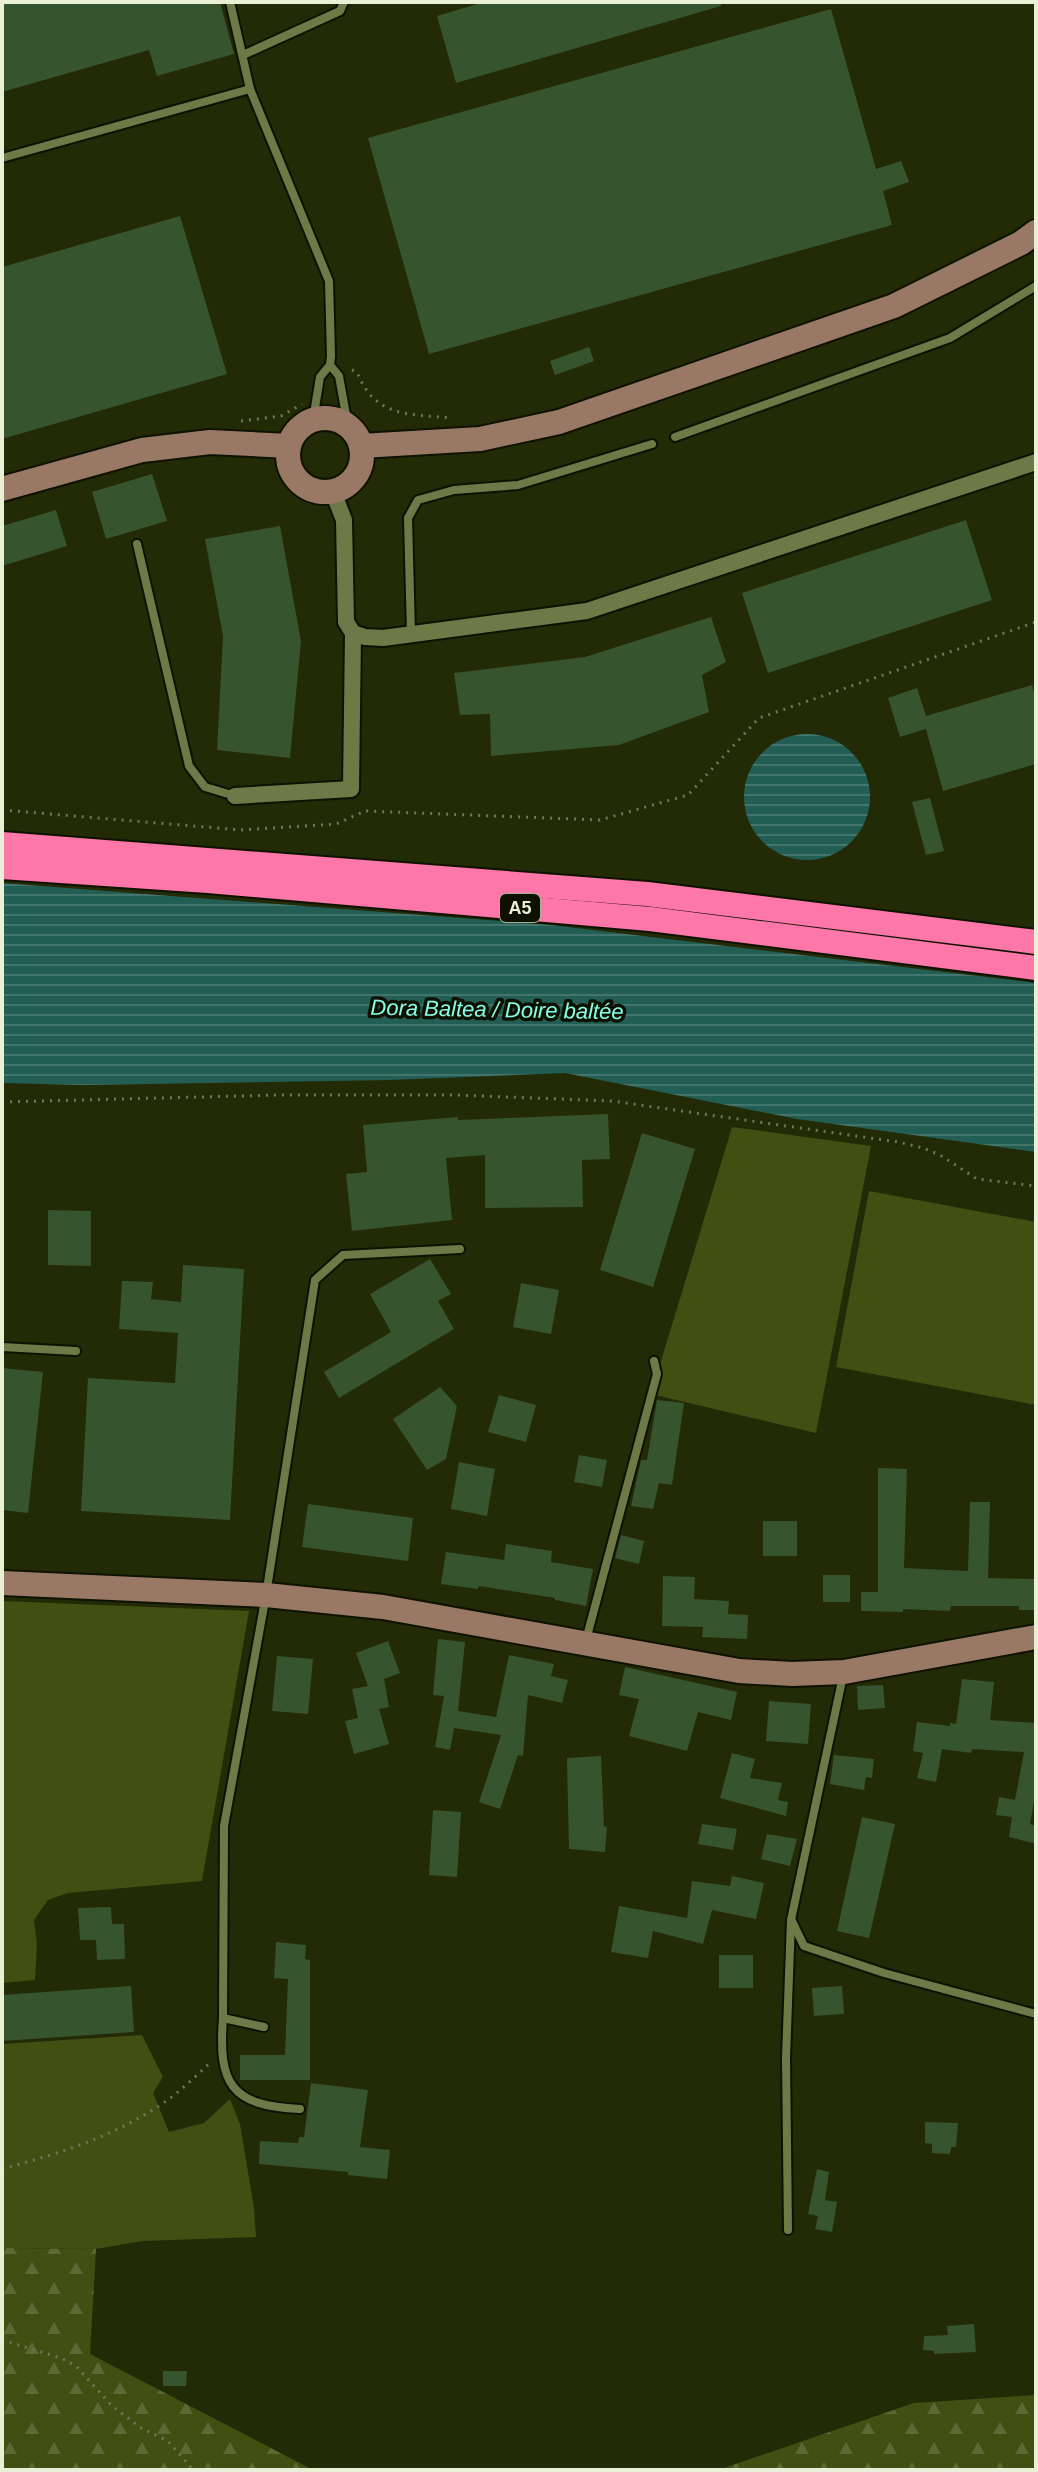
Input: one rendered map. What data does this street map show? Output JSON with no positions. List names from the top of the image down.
{
  "streets": {
    "highway": ["A5"]
  },
  "water": ["Dora Baltea / Doire baltée"]
}
